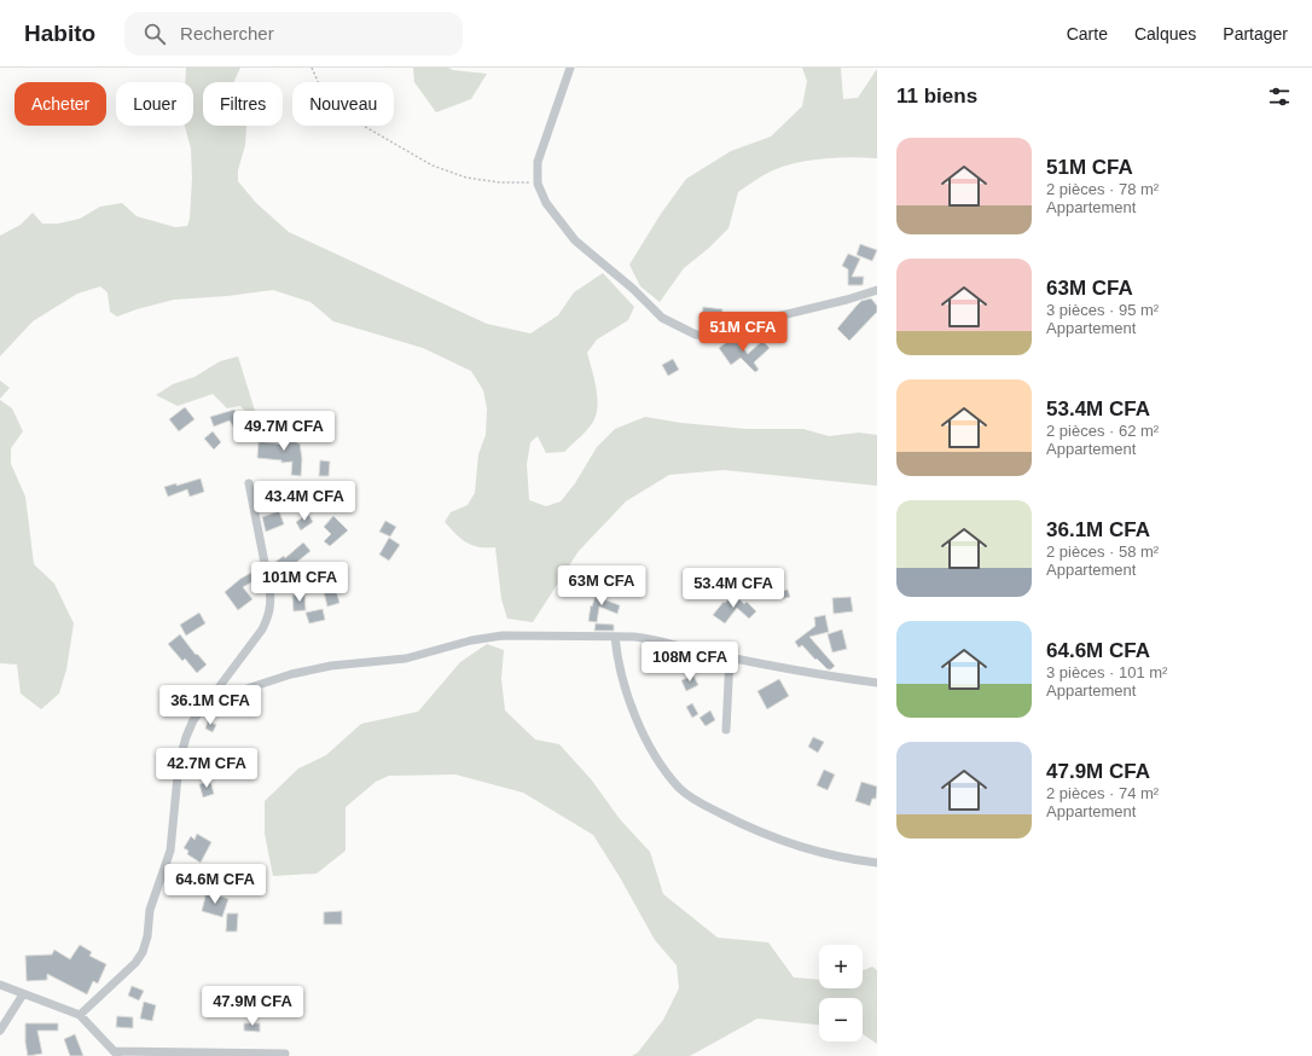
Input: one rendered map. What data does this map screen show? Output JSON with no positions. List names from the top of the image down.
{
  "page": {
    "header": "Habito",
    "search": "Rechercher",
    "nav": ["Carte", "Calques", "Partager"],
    "heading": "11 biens",
    "chip": [
      "Acheter",
      "Louer",
      "Filtres",
      "Nouveau"
    ],
    "list": [
      {
        "name": "51M CFA",
        "note": "2 pièces · 78 m² · Appartement"
      },
      {
        "name": "63M CFA",
        "note": "3 pièces · 95 m² · Appartement"
      },
      {
        "name": "53.4M CFA",
        "note": "2 pièces · 62 m² · Appartement"
      },
      {
        "name": "36.1M CFA",
        "note": "2 pièces · 58 m² · Appartement"
      },
      {
        "name": "64.6M CFA",
        "note": "3 pièces · 101 m² · Appartement"
      },
      {
        "name": "47.9M CFA",
        "note": "2 pièces · 74 m² · Appartement"
      }
    ],
    "price": [
      "51M CFA",
      "49.7M CFA",
      "43.4M CFA",
      "101M CFA",
      "63M CFA",
      "53.4M CFA",
      "108M CFA",
      "36.1M CFA",
      "42.7M CFA",
      "64.6M CFA",
      "47.9M CFA"
    ],
    "map_buttons": ["+", "−"]
  }
}
